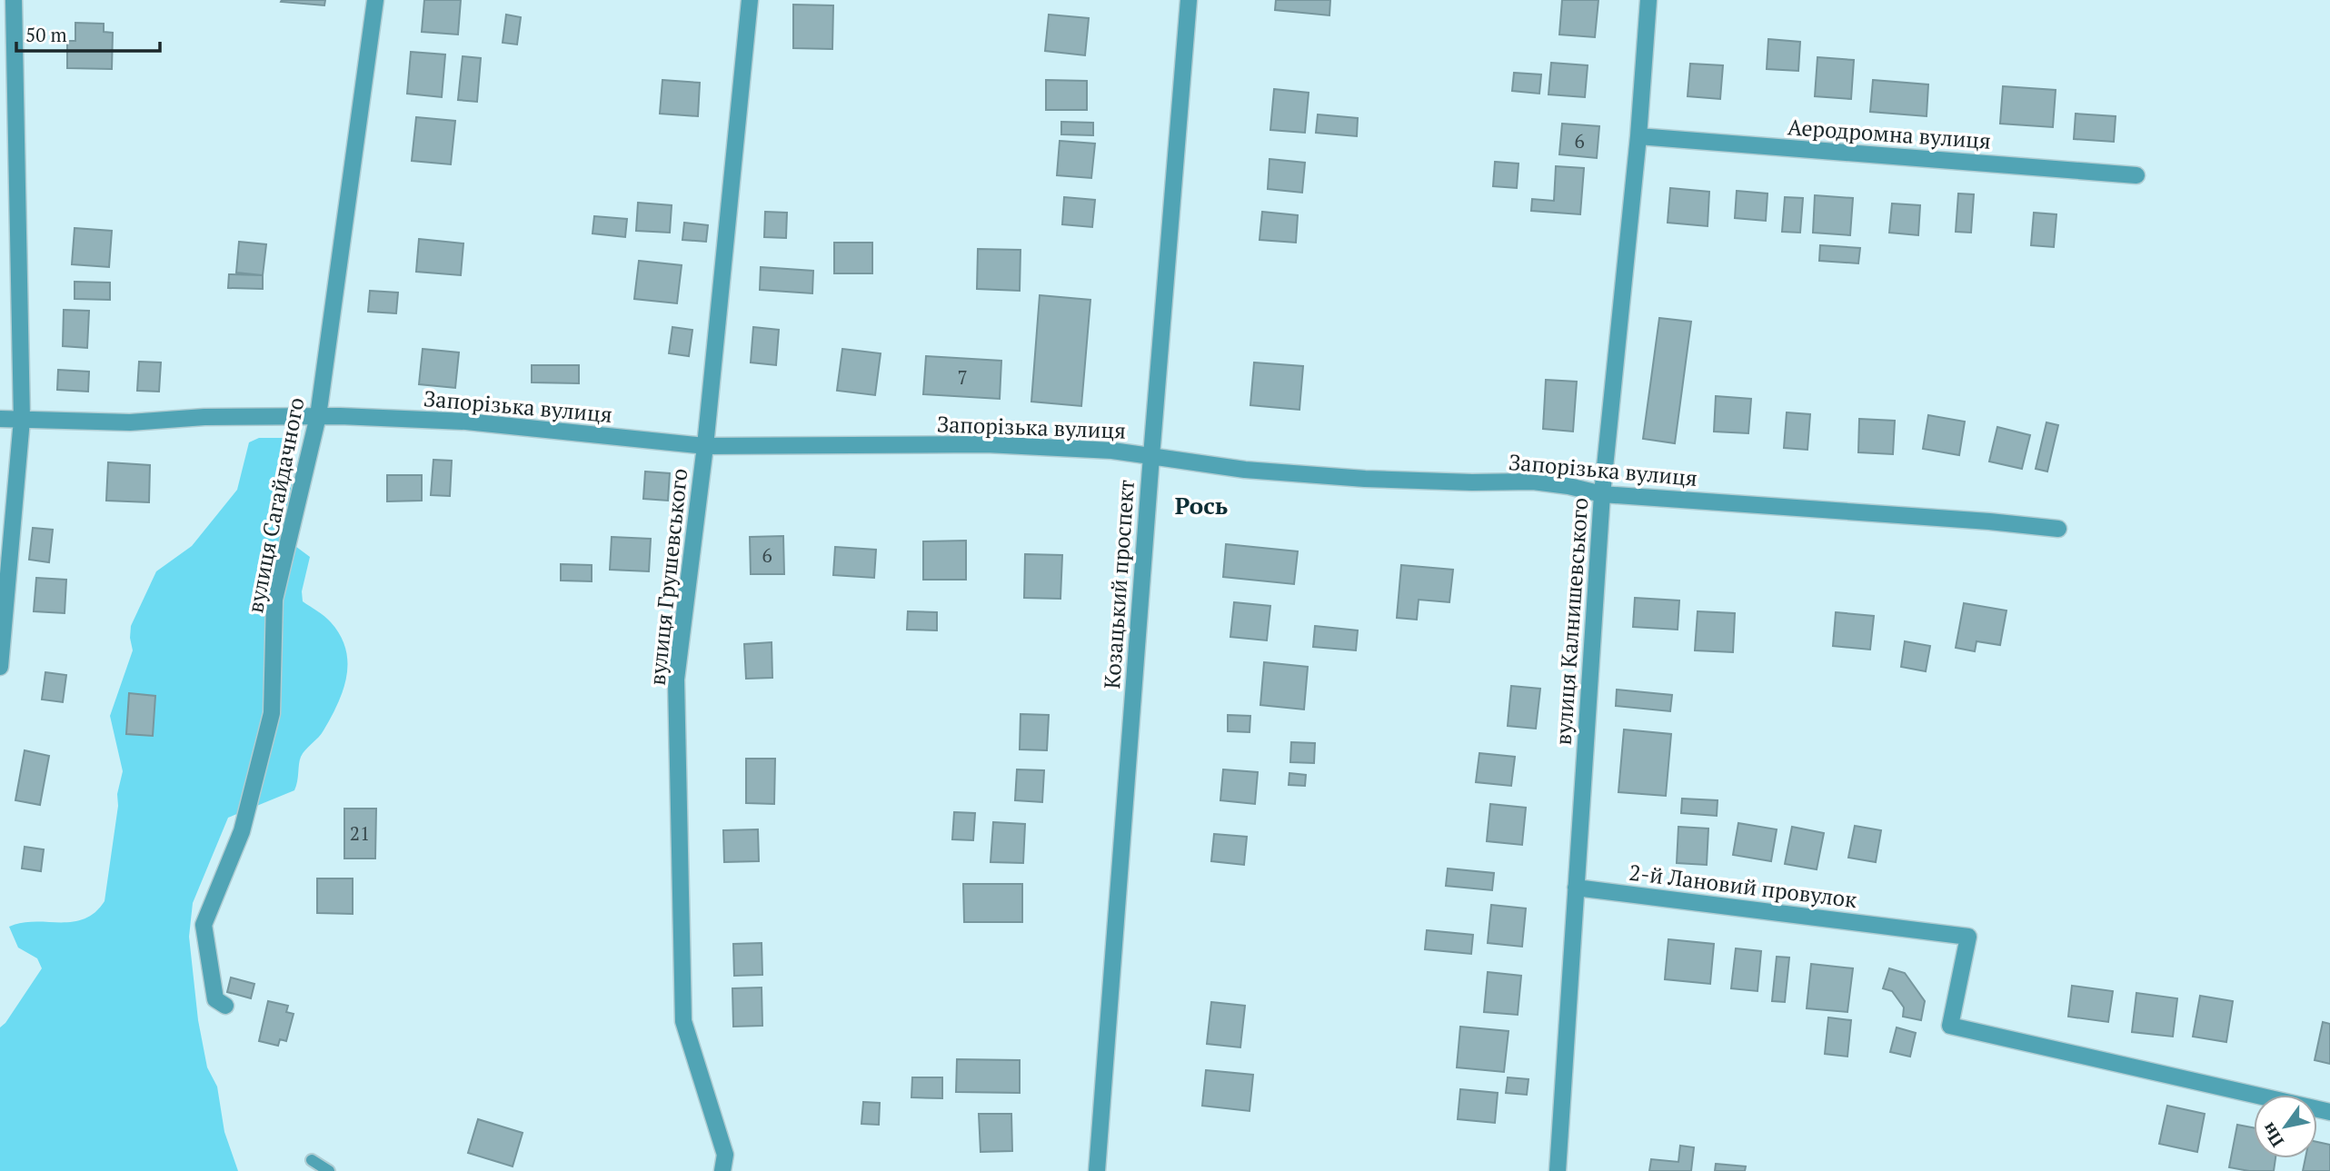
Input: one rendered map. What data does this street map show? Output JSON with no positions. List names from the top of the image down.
{
  "streets": {
    "street": [
      "Аеродромна вулиця",
      "Запорізька вулиця",
      "вулиця Сагайдачного",
      "вулиця Грушевського",
      "Козацький проспект",
      "вулиця Калнишевського",
      "2-й Лановий провулок"
    ]
  },
  "crossings": [
    ["Аеродромна вулиця", "вулиця Калнишевського"],
    ["Запорізька вулиця", "вулиця Сагайдачного"],
    ["Запорізька вулиця", "вулиця Грушевського"],
    ["Запорізька вулиця", "Козацький проспект"],
    ["Запорізька вулиця", "вулиця Калнишевського"],
    ["вулиця Калнишевського", "2-й Лановий провулок"]
  ],
  "districts": ["Рось"],
  "house_numbers": [
    "6",
    "7",
    "6",
    "21"
  ],
  "scale_bar": "50 m",
  "north": "bottom left"
}
